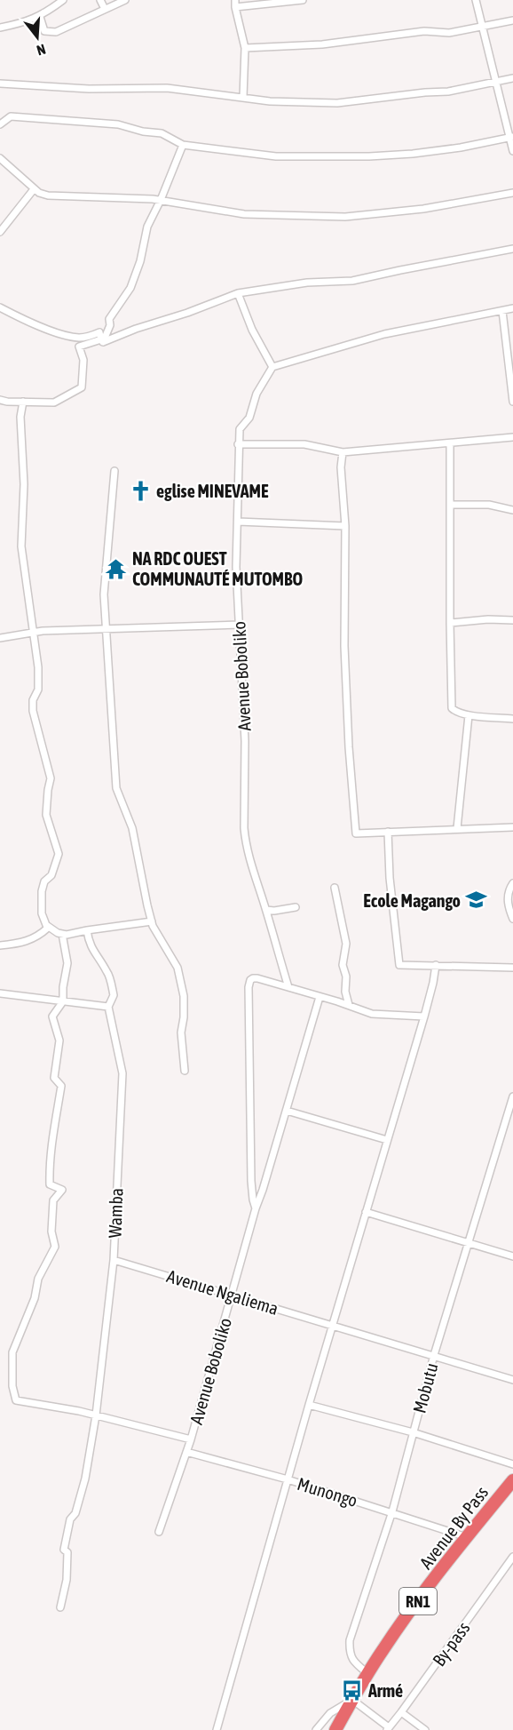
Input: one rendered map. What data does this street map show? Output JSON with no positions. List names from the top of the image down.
{
  "streets": {
    "highway": ["Avenue By Pass", "RN1"],
    "street": [
      "Avenue Boboliko",
      "Wamba",
      "Avenue Ngaliema",
      "Mobutu",
      "Munongo",
      "By-pass"
    ]
  },
  "crossings": [
    ["Avenue Boboliko", "Avenue Ngaliema"],
    ["Avenue Boboliko", "Munongo"],
    ["Wamba", "Avenue Ngaliema"],
    ["Avenue Ngaliema", "Mobutu"],
    ["Mobutu", "Munongo"],
    ["Mobutu", "Avenue By Pass"],
    ["Munongo", "Avenue By Pass"]
  ],
  "places": {
    "church": ["eglise MINEVAME"],
    "temple": ["NA RDC OUEST COMMUNAUTÉ MUTOMBO"],
    "school or university": ["Ecole Magango"],
    "bus stop": ["Armé"]
  },
  "north": "bottom"
}
